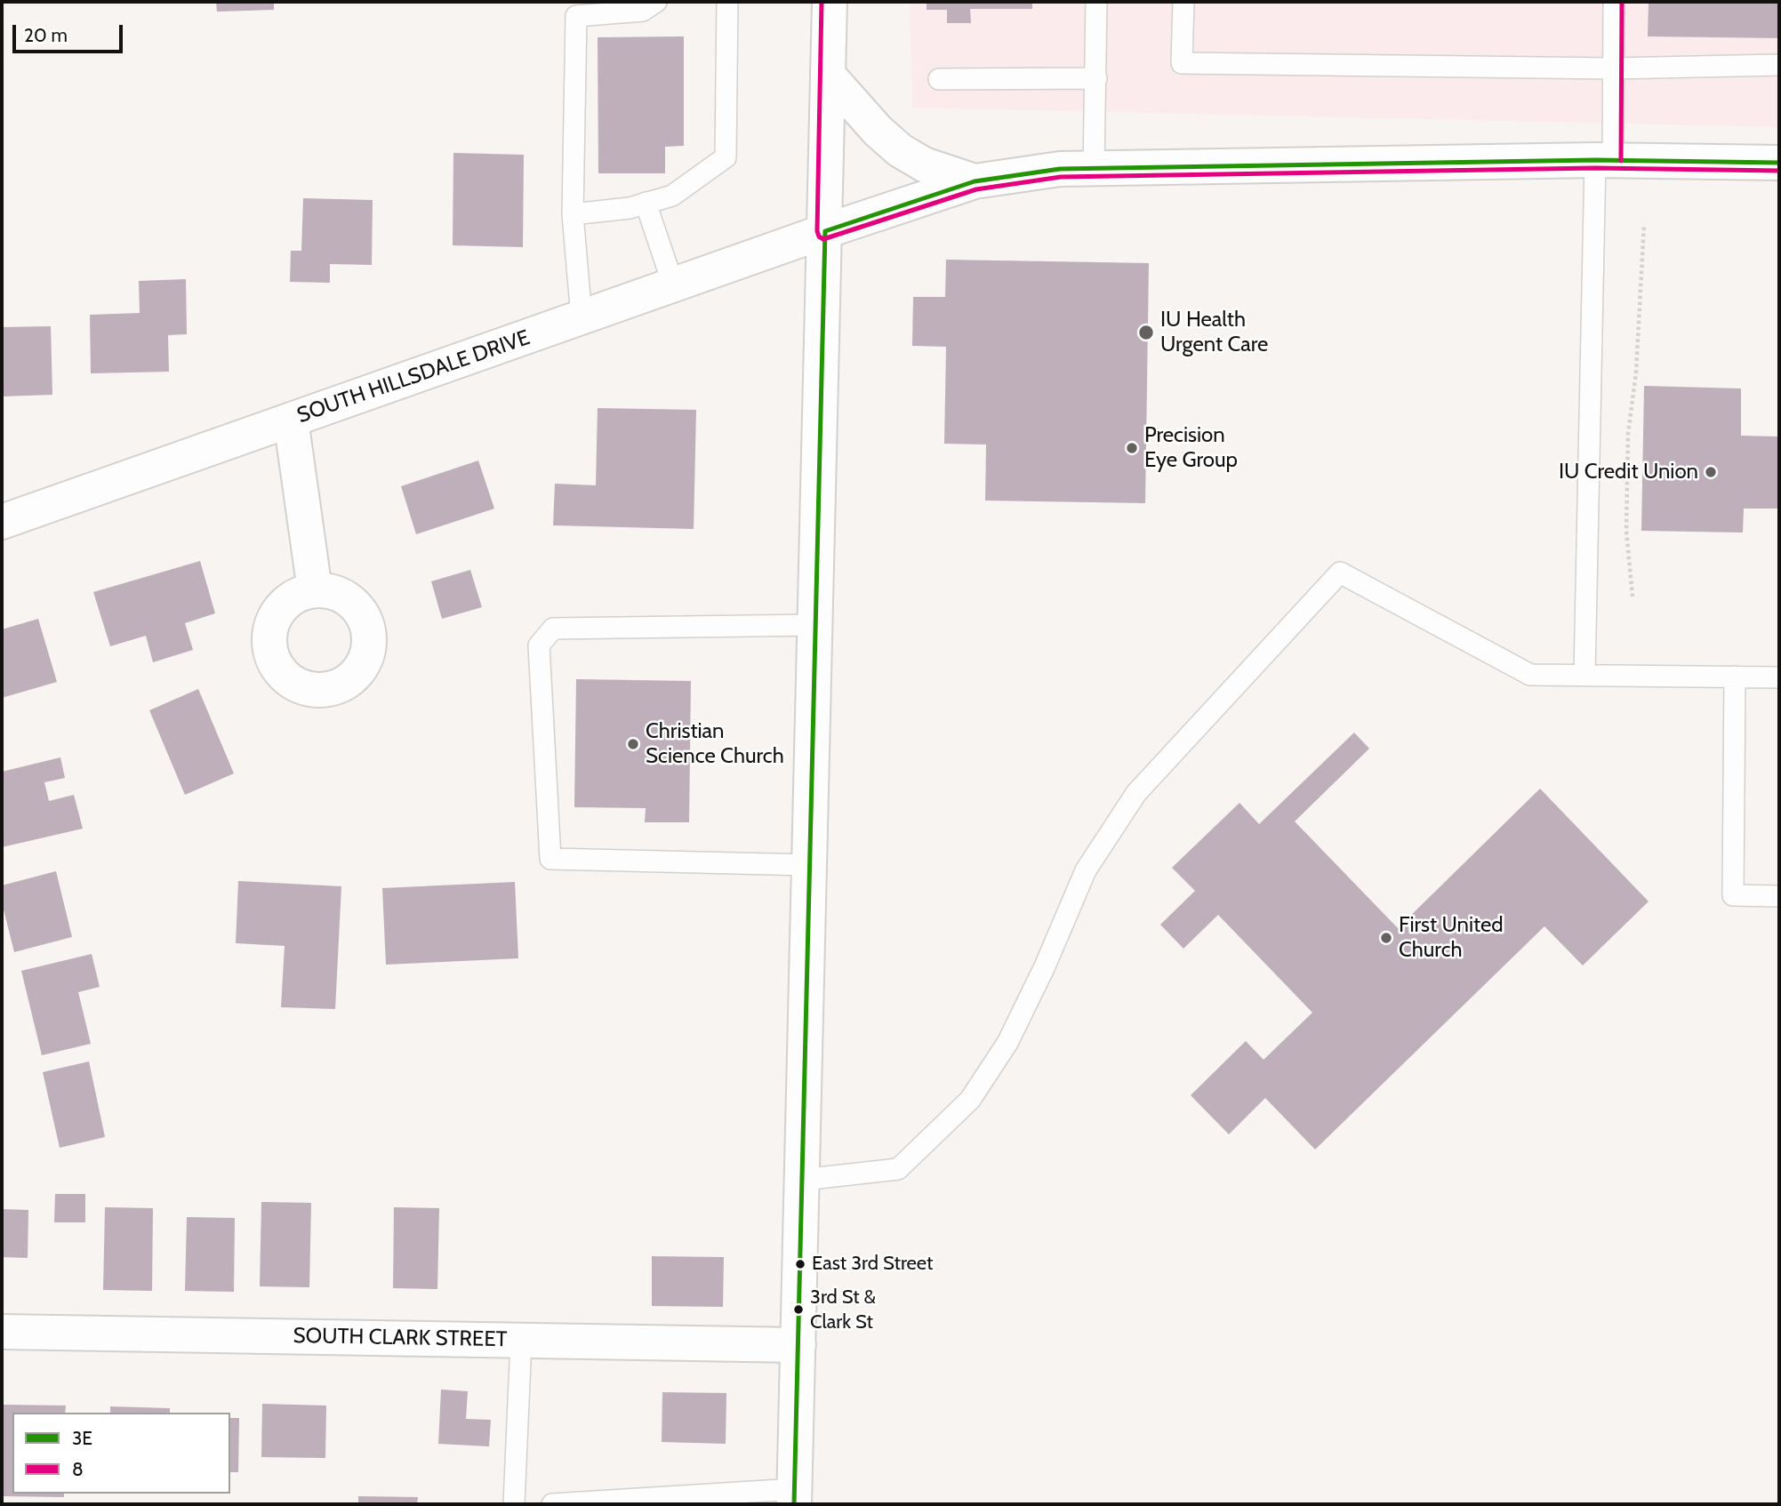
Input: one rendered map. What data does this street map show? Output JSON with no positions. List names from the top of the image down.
{
  "streets": {
    "street": ["SOUTH HILLSDALE DRIVE", "SOUTH CLARK STREET"]
  },
  "places": [
    "IU Health Urgent Care",
    "Precision Eye Group",
    "IU Credit Union",
    "Christian Science Church",
    "First United Church",
    "East 3rd Street",
    "3rd St & Clark St"
  ],
  "lines": ["transit line 8", "transit line 3E"],
  "legend": ["3E", "8"],
  "scale_bar": "20 m"
}
